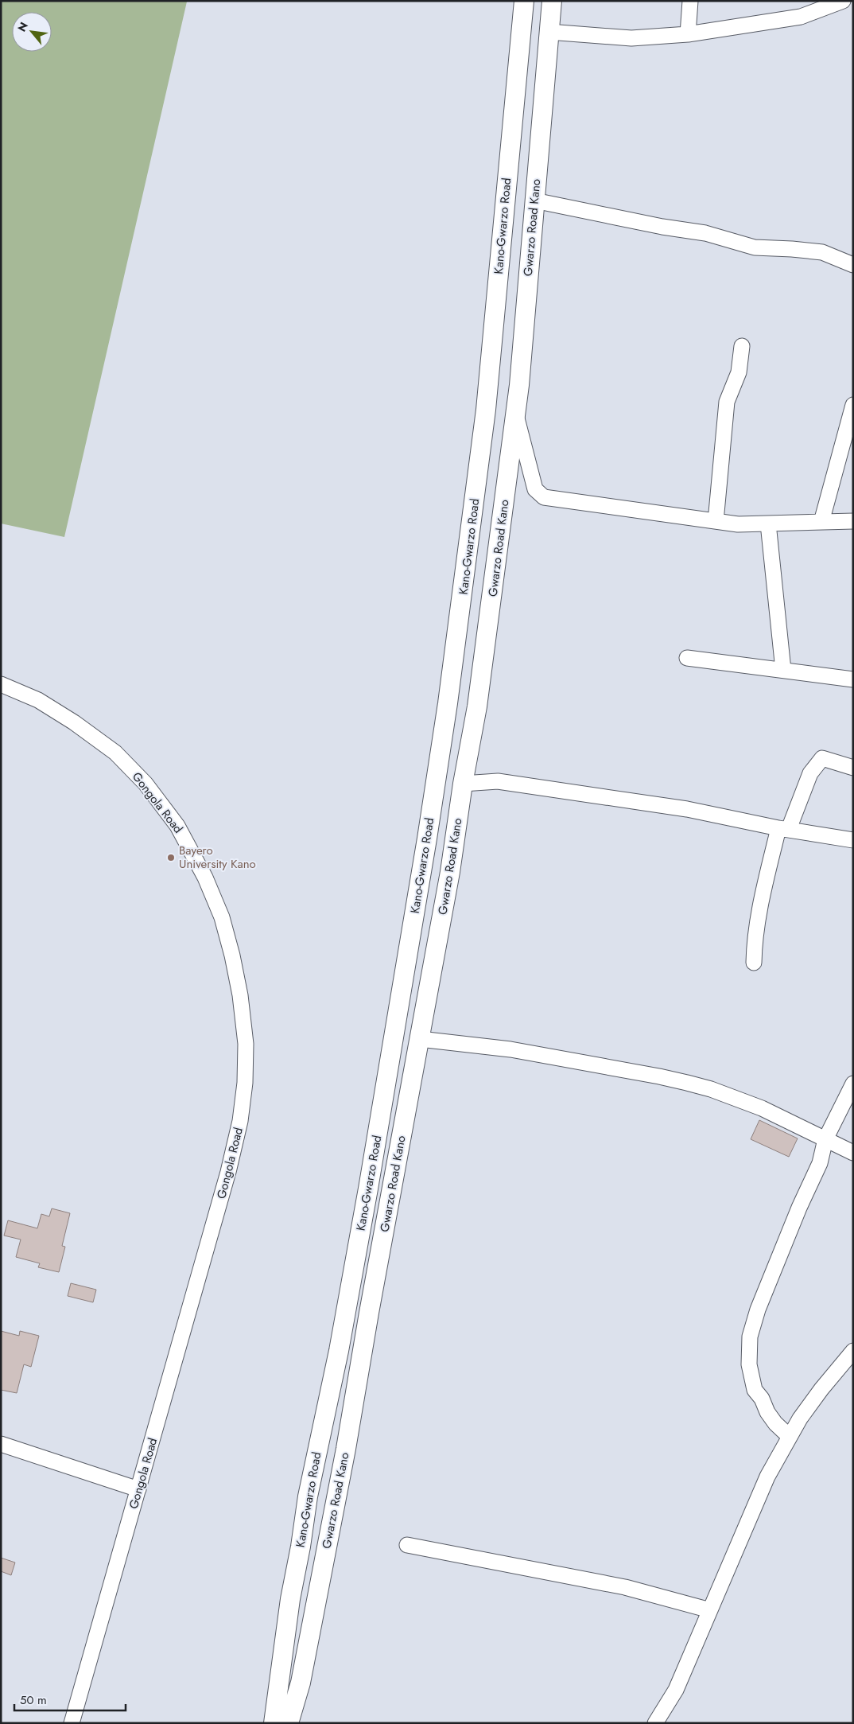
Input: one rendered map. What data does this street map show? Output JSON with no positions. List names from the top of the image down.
{
  "streets": {
    "main road": ["Kano-Gwarzo Road", "Gwarzo Road Kano"],
    "street": ["Gongola Road"]
  },
  "places": ["Bayero University Kano"],
  "scale_bar": "50 m",
  "north": "top left"
}
